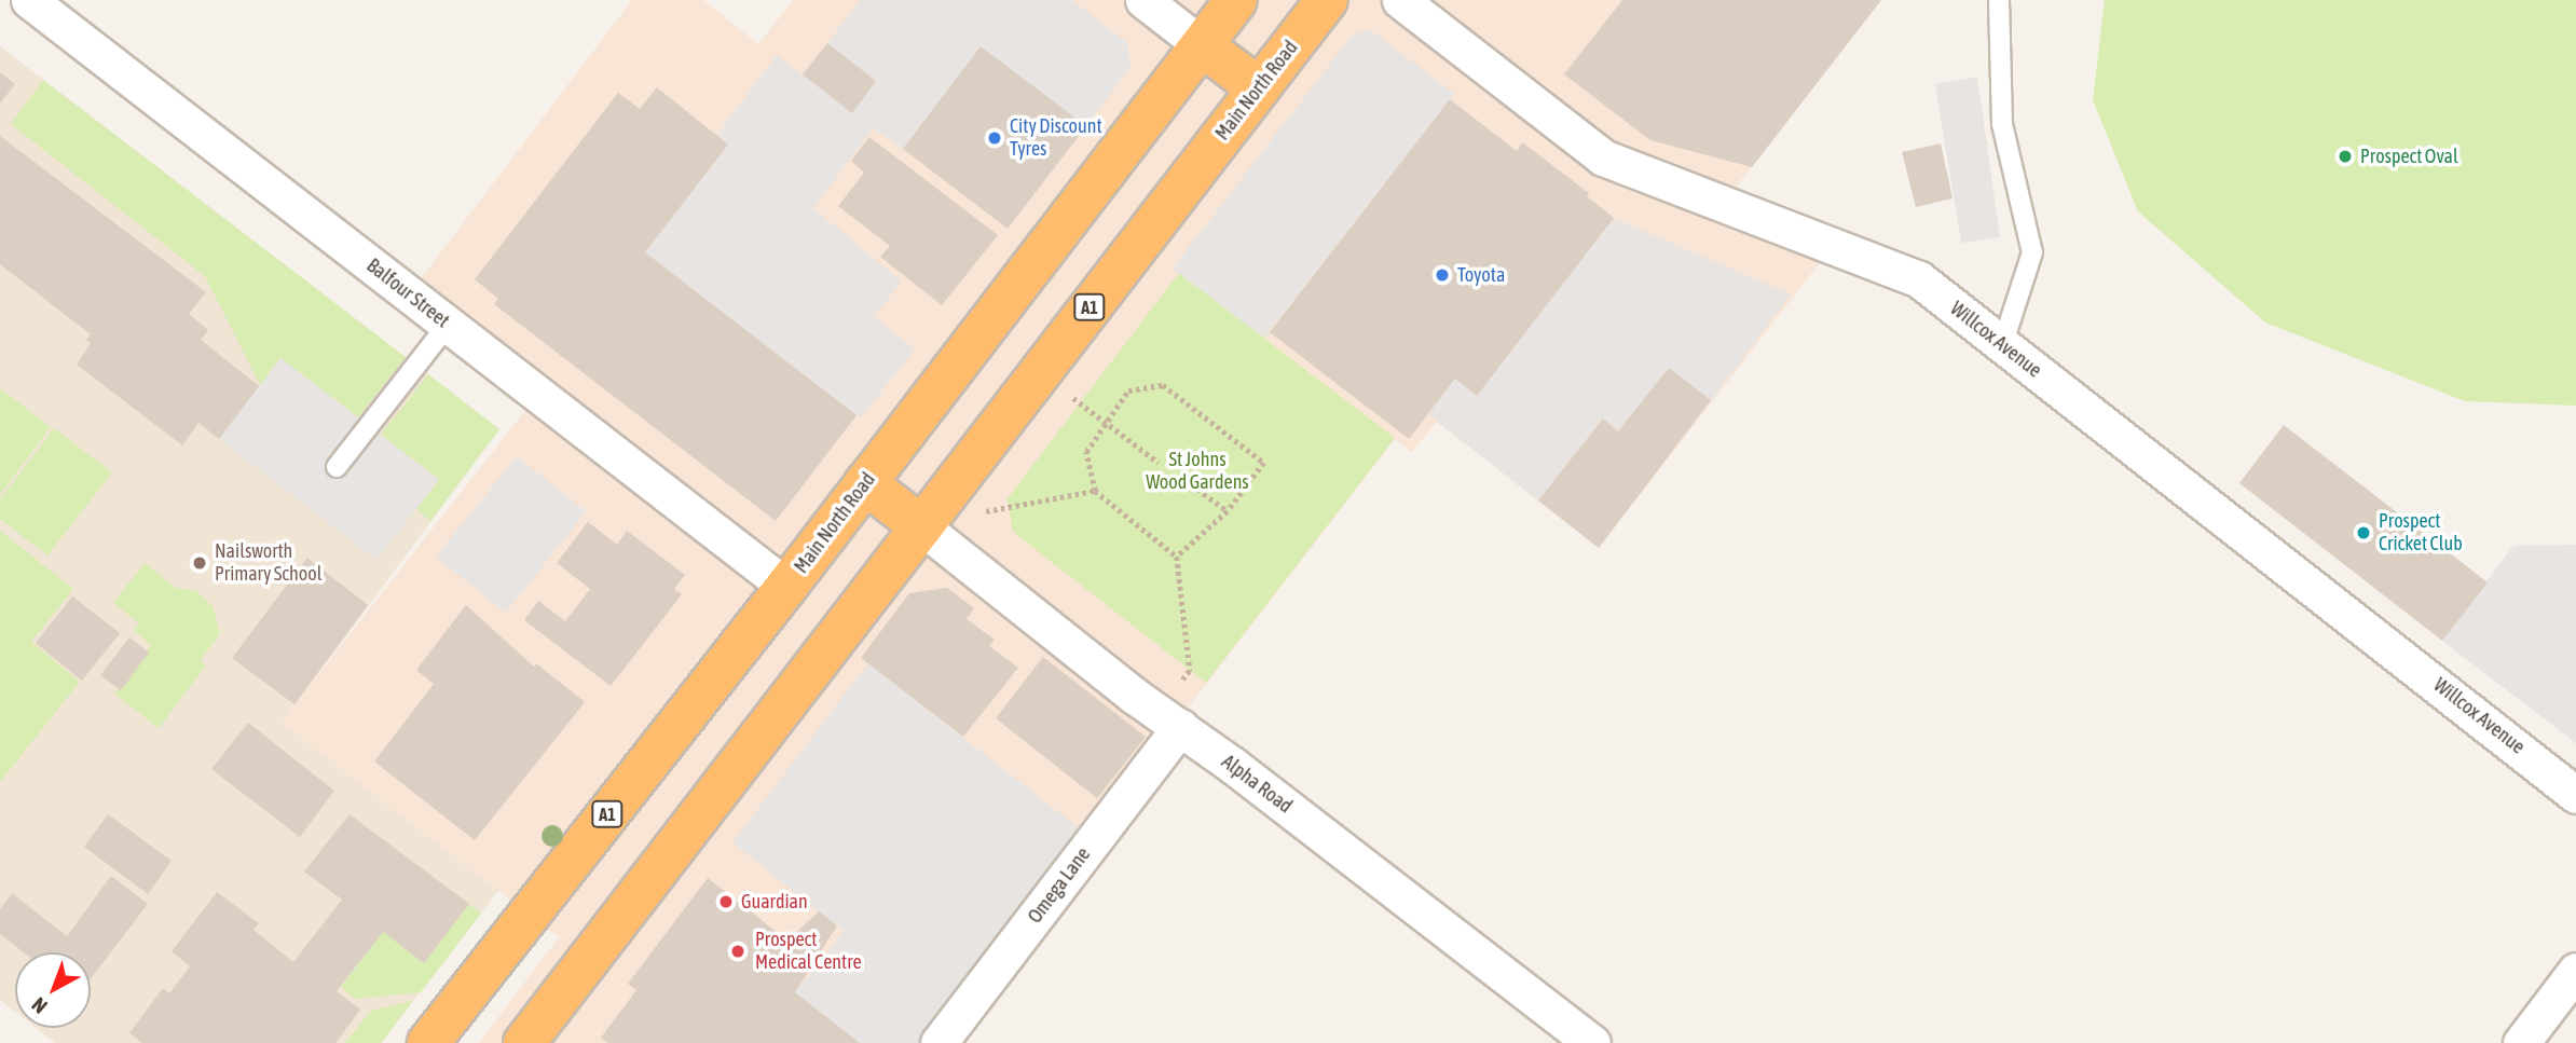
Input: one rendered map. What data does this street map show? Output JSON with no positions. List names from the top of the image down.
{
  "streets": {
    "highway": ["Main North Road", "A1"],
    "street": [
      "Balfour Street",
      "Willcox Avenue",
      "Alpha Road",
      "Omega Lane"
    ]
  },
  "crossings": [
    ["Main North Road", "Balfour Street"],
    ["Main North Road", "Alpha Road"],
    ["Alpha Road", "Omega Lane"]
  ],
  "parks": ["St Johns Wood Gardens"],
  "places": [
    "City Discount Tyres",
    "Prospect Oval",
    "Toyota",
    "Prospect Cricket Club",
    "Nailsworth Primary School",
    "Guardian",
    "Prospect Medical Centre"
  ],
  "north": "bottom left"
}
